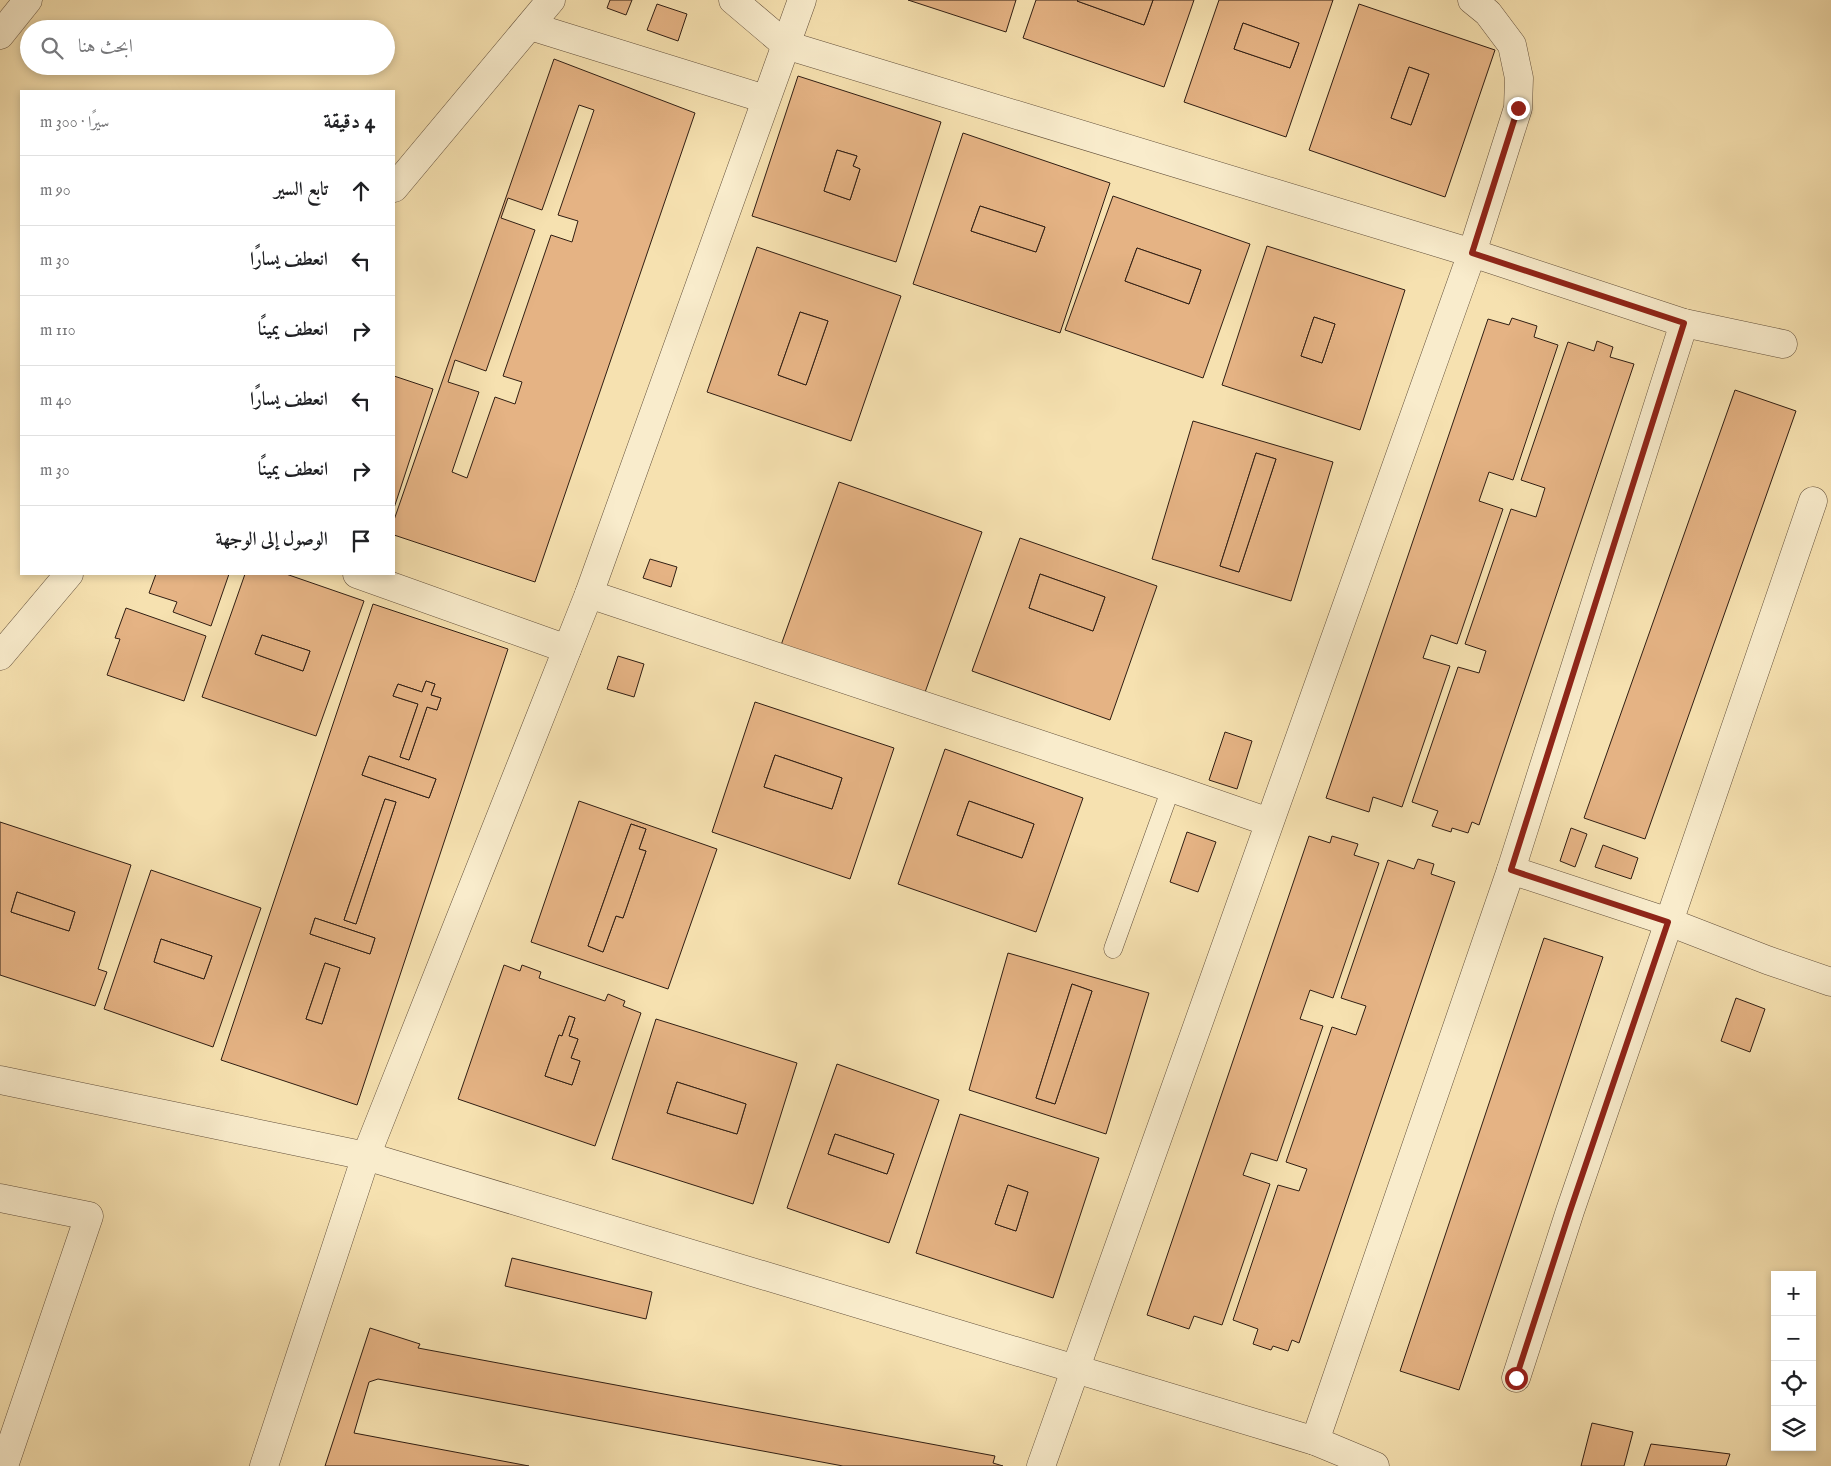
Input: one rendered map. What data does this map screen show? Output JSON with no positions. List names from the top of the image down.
{
  "page": {
    "search": "ابحث هنا",
    "heading": ["4 دقيقة", "سيرًا · 300 m"],
    "list": [
      ["تابع السير", "90 m"],
      ["انعطف يسارًا", "30 m"],
      ["انعطف يمينًا", "110 m"],
      ["انعطف يسارًا", "40 m"],
      ["انعطف يمينًا", "30 m"],
      "الوصول إلى الوجهة"
    ],
    "map_buttons": ["+", "−"]
  }
}
